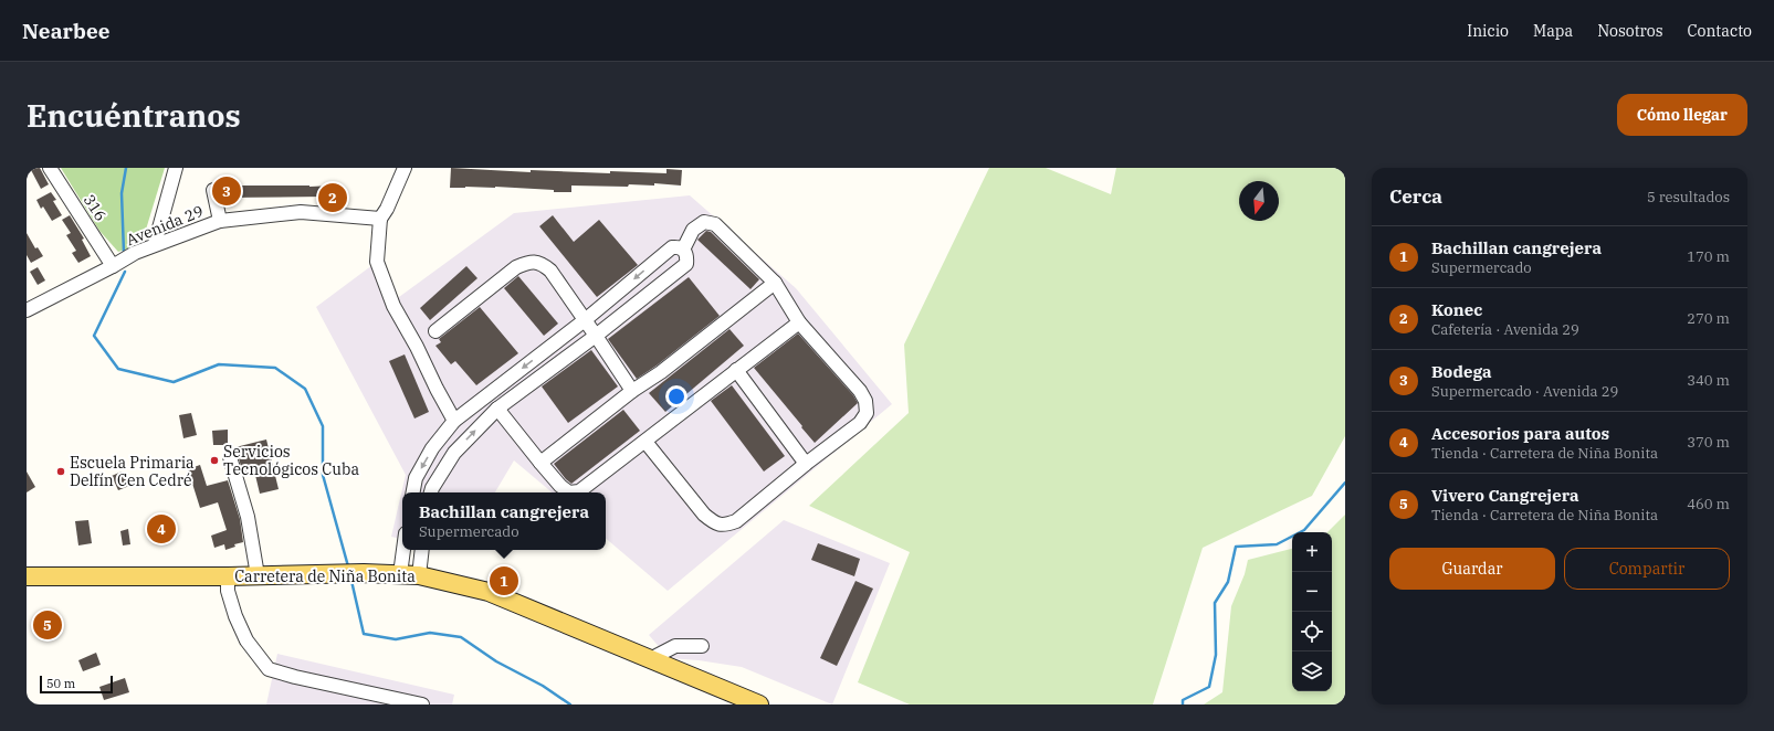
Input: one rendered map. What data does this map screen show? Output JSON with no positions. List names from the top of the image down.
{
  "streets": {
    "main road": ["Carretera de Niña Bonita"],
    "street": ["316", "Avenida 29"]
  },
  "crossings": [
    ["316", "Avenida 29"]
  ],
  "places": ["Servicios Tecnológicos Cuba", "Escuela Primaria Delfín Cen Cedré"],
  "scale_bar": "50 m",
  "north": "bottom",
  "page": {
    "header": "Nearbee",
    "nav": [
      "Inicio",
      "Mapa",
      "Nosotros",
      "Contacto"
    ],
    "buttons": [
      "Cómo llegar",
      ["Guardar", "Compartir"]
    ],
    "title": "Encuéntranos",
    "heading": ["Cerca", "5 resultados"],
    "pins": [
      "3",
      "2",
      "4",
      "1",
      "5"
    ],
    "list": [
      {
        "mark": "1",
        "name": "Bachillan cangrejera",
        "note": "Supermercado",
        "value": "170 m"
      },
      {
        "mark": "2",
        "name": "Konec",
        "note": "Cafetería · Avenida 29",
        "value": "270 m"
      },
      {
        "mark": "3",
        "name": "Bodega",
        "note": "Supermercado · Avenida 29",
        "value": "340 m"
      },
      {
        "mark": "4",
        "name": "Accesorios para autos",
        "note": "Tienda · Carretera de Niña Bonita",
        "value": "370 m"
      },
      {
        "mark": "5",
        "name": "Vivero Cangrejera",
        "note": "Tienda · Carretera de Niña Bonita",
        "value": "460 m"
      }
    ],
    "popup": ["Bachillan cangrejera", "Supermercado"],
    "map_buttons": ["+", "−"],
    "scale": "50 m"
  }
}
